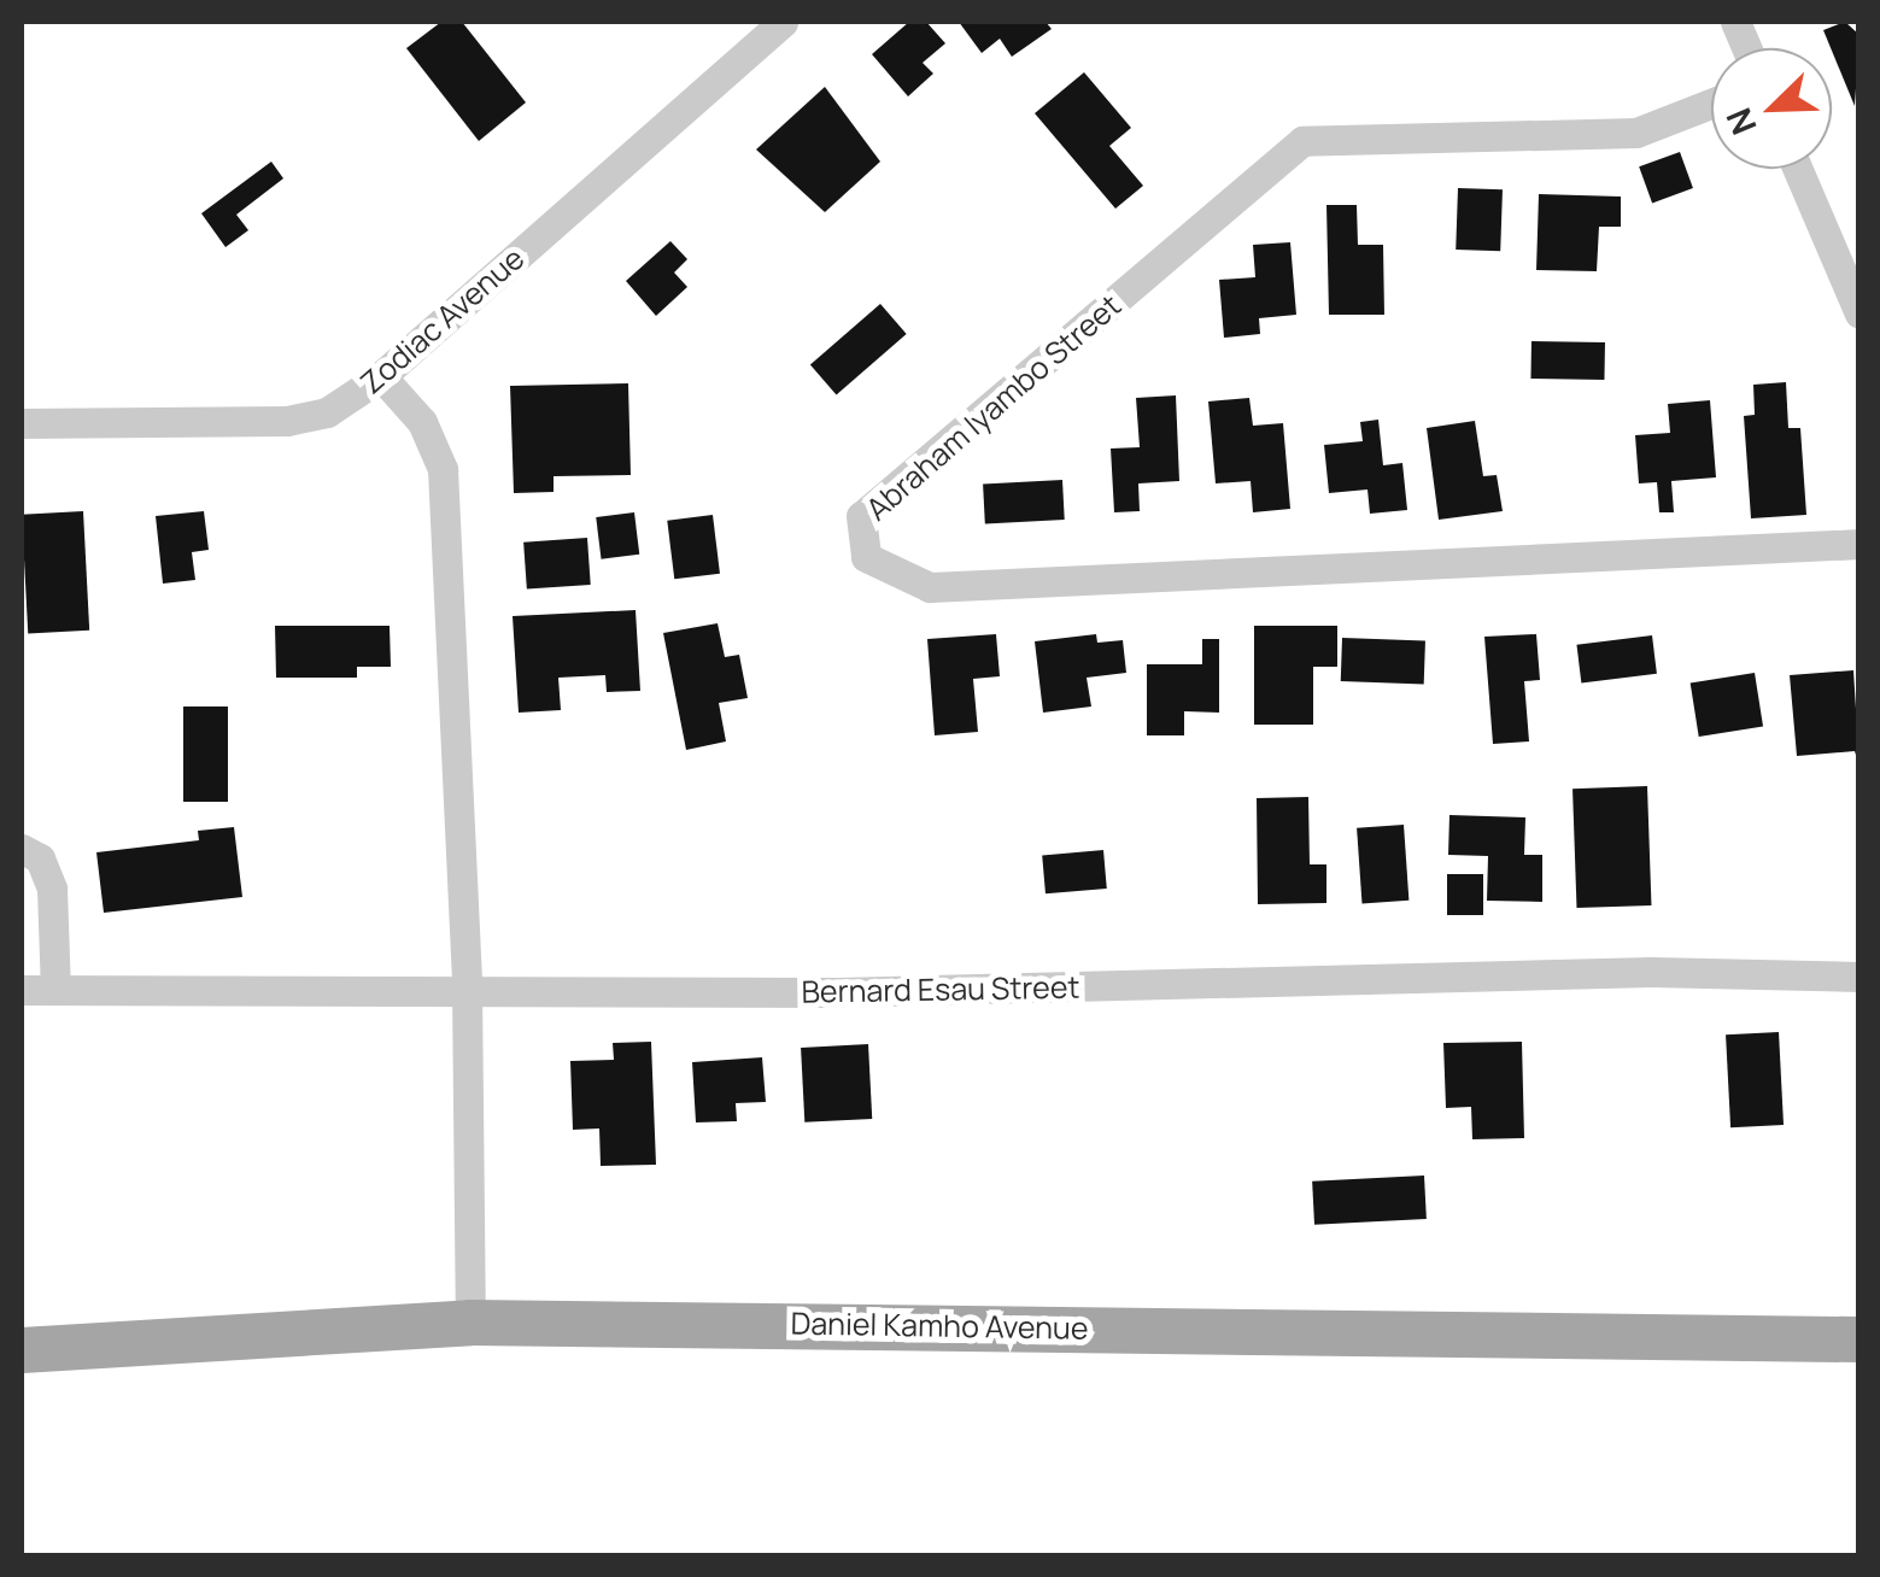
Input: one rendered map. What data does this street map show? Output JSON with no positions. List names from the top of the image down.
{
  "streets": {
    "main road": ["Daniel Kamho Avenue"],
    "street": ["Zodiac Avenue", "Abraham Iyambo Street", "Bernard Esau Street"]
  },
  "north": "bottom left"
}
